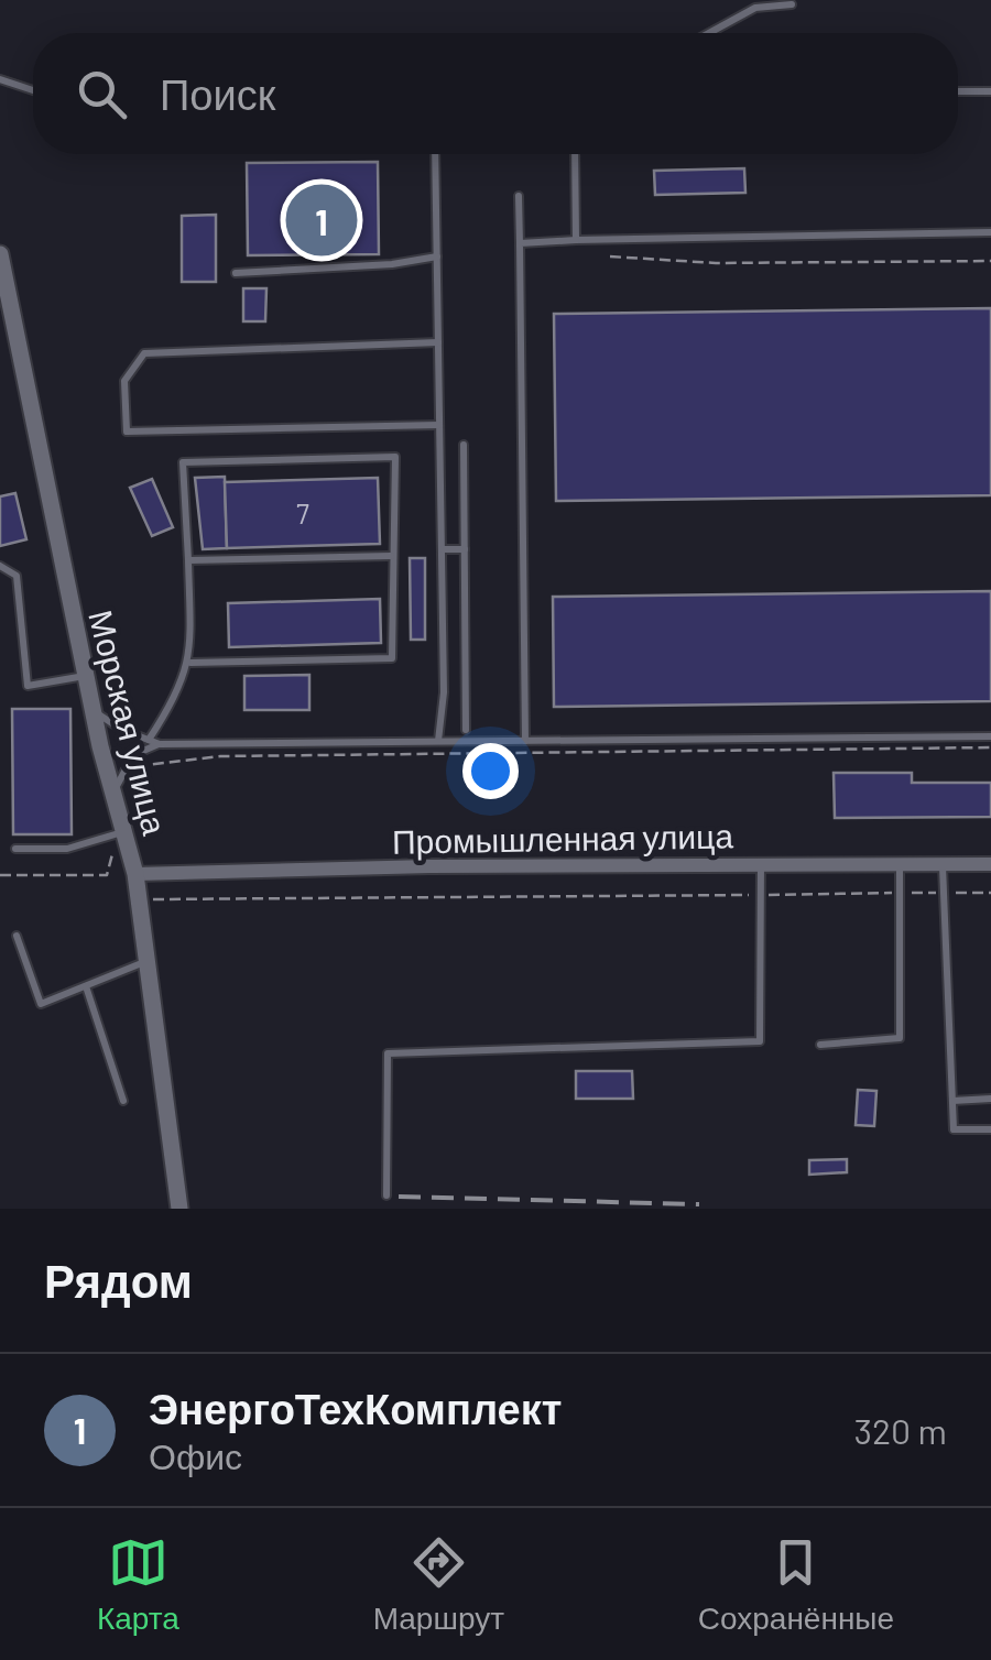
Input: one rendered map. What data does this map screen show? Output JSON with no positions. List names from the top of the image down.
{
  "streets": {
    "street": ["Морская улица", "Промышленная улица"]
  },
  "crossings": [
    ["Морская улица", "Промышленная улица"]
  ],
  "house_numbers": ["7"],
  "page": {
    "search": "Поиск",
    "pins": "1",
    "heading": "Рядом",
    "list": [
      {
        "mark": "1",
        "name": "ЭнергоТехКомплект",
        "note": "Офис",
        "value": "320 m"
      }
    ],
    "nav": ["Карта", "Маршрут", "Сохранённые"]
  }
}
